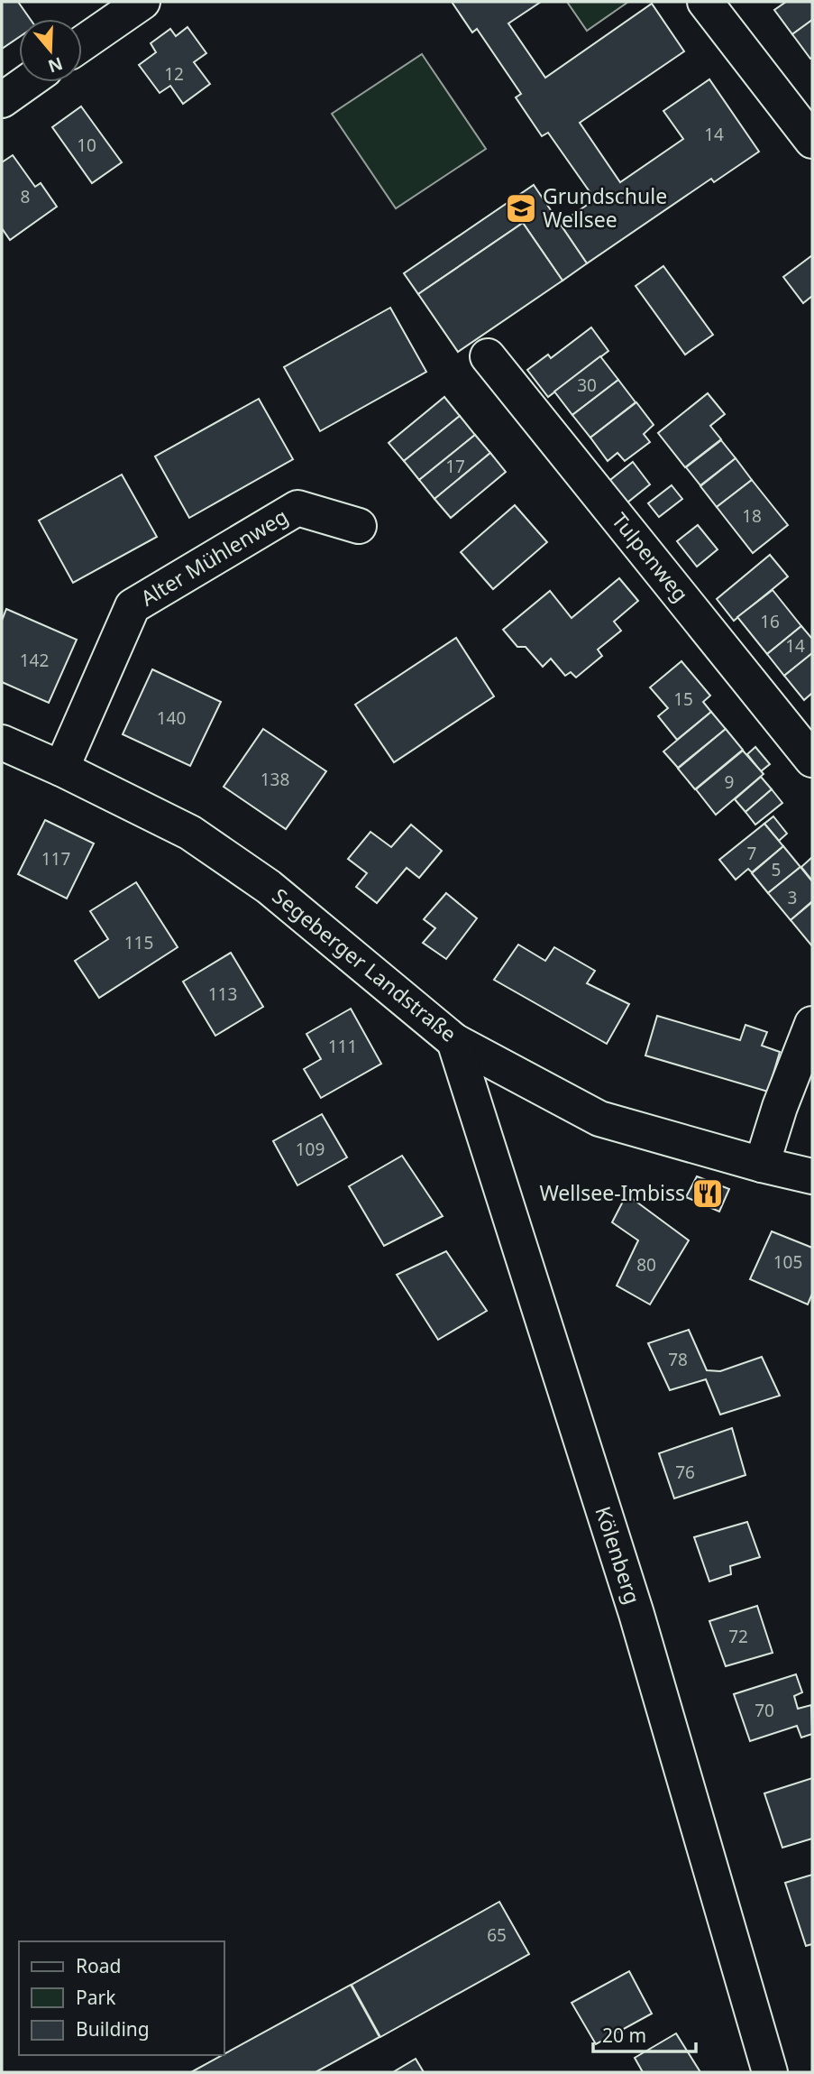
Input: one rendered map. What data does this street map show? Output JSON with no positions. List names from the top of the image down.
{
  "streets": {
    "street": [
      "Alter Mühlenweg",
      "Tulpenweg",
      "Segeberger Landstraße",
      "Kölenberg"
    ]
  },
  "crossings": [
    ["Alter Mühlenweg", "Segeberger Landstraße"],
    ["Segeberger Landstraße", "Kölenberg"]
  ],
  "places": {
    "school or university": ["Grundschule Wellsee"],
    "restaurant": ["Wellsee-Imbiss"]
  },
  "house_numbers": [
    "12",
    "14",
    "10",
    "8",
    "30",
    "17",
    "18",
    "16",
    "14",
    "142",
    "15",
    "140",
    "138",
    "9",
    "7",
    "117",
    "5",
    "3",
    "115",
    "113",
    "111",
    "109",
    "105",
    "80",
    "78",
    "76",
    "72",
    "70",
    "65"
  ],
  "legend": ["Road", "Park", "Building"],
  "scale_bar": "20 m",
  "north": "bottom"
}
